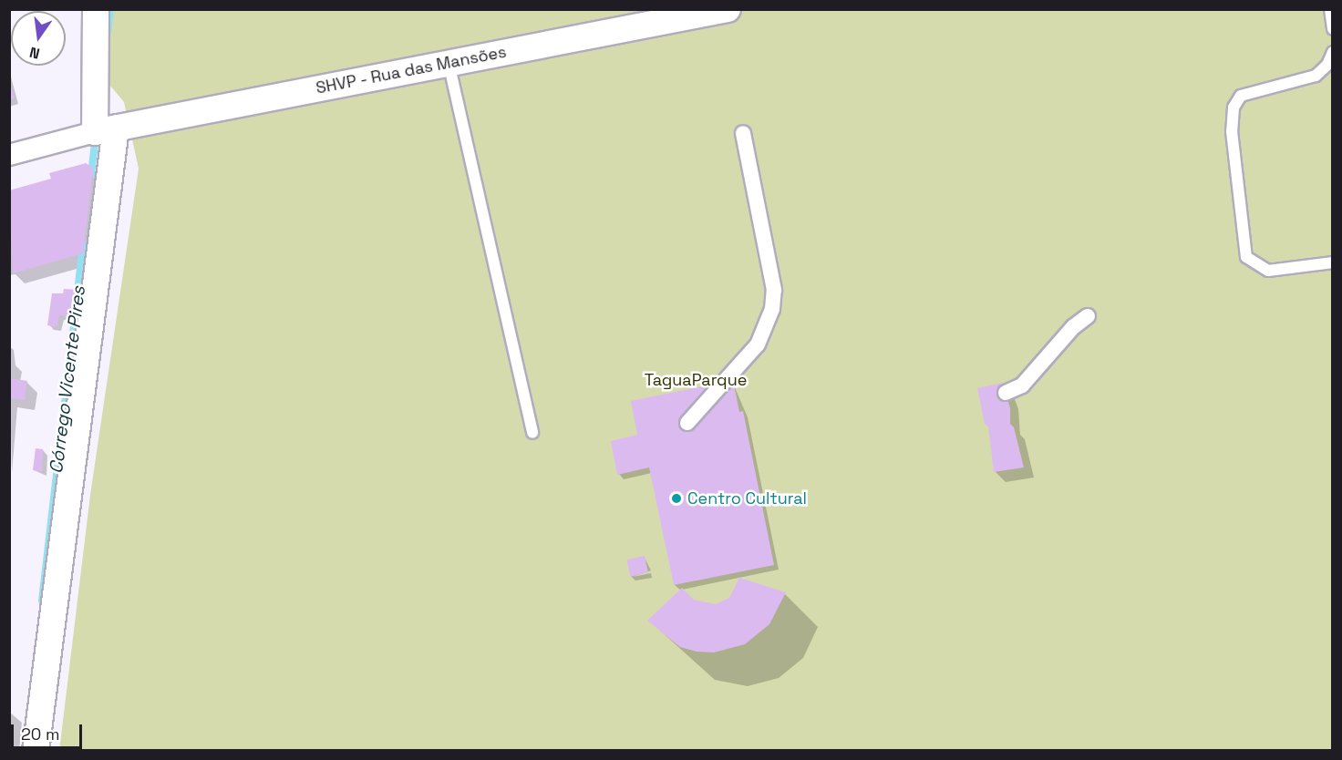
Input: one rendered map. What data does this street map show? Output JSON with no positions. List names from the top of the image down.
{
  "streets": {
    "street": ["SHVP - Rua das Mansões"]
  },
  "water": ["Córrego Vicente Pires"],
  "parks": ["TaguaParque"],
  "places": ["Centro Cultural"],
  "scale_bar": "20 m",
  "north": "bottom"
}
